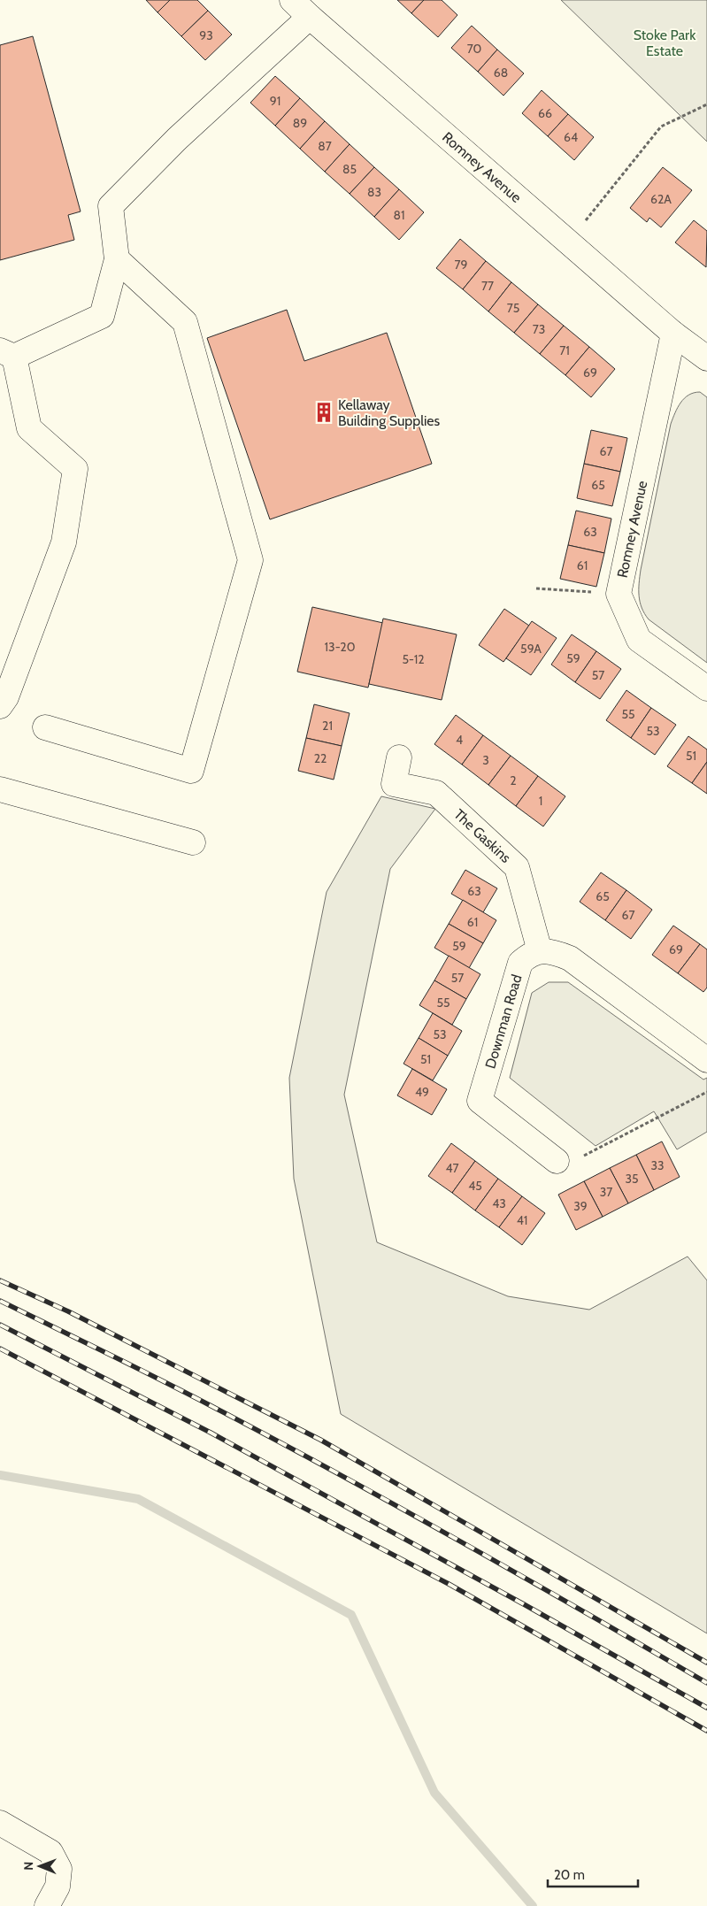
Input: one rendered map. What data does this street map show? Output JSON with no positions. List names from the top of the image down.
{
  "streets": {
    "street": ["Romney Avenue", "The Gaskins", "Downman Road"]
  },
  "crossings": [
    ["The Gaskins", "Downman Road"]
  ],
  "parks": ["Stoke Park Estate"],
  "places": {
    "building": ["Kellaway Building Supplies"]
  },
  "house_numbers": [
    "93",
    "70",
    "68",
    "91",
    "66",
    "89",
    "64",
    "87",
    "85",
    "83",
    "62A",
    "81",
    "79",
    "77",
    "75",
    "73",
    "71",
    "69",
    "67",
    "65",
    "63",
    "61",
    "13-20",
    "59A",
    "59",
    "5-12",
    "57",
    "55",
    "21",
    "53",
    "4",
    "51",
    "22",
    "3",
    "2",
    "1",
    "63",
    "65",
    "67",
    "61",
    "59",
    "69",
    "57",
    "55",
    "53",
    "51",
    "49",
    "33",
    "47",
    "35",
    "45",
    "37",
    "43",
    "39",
    "41"
  ],
  "scale_bar": "20 m",
  "north": "left"
}
